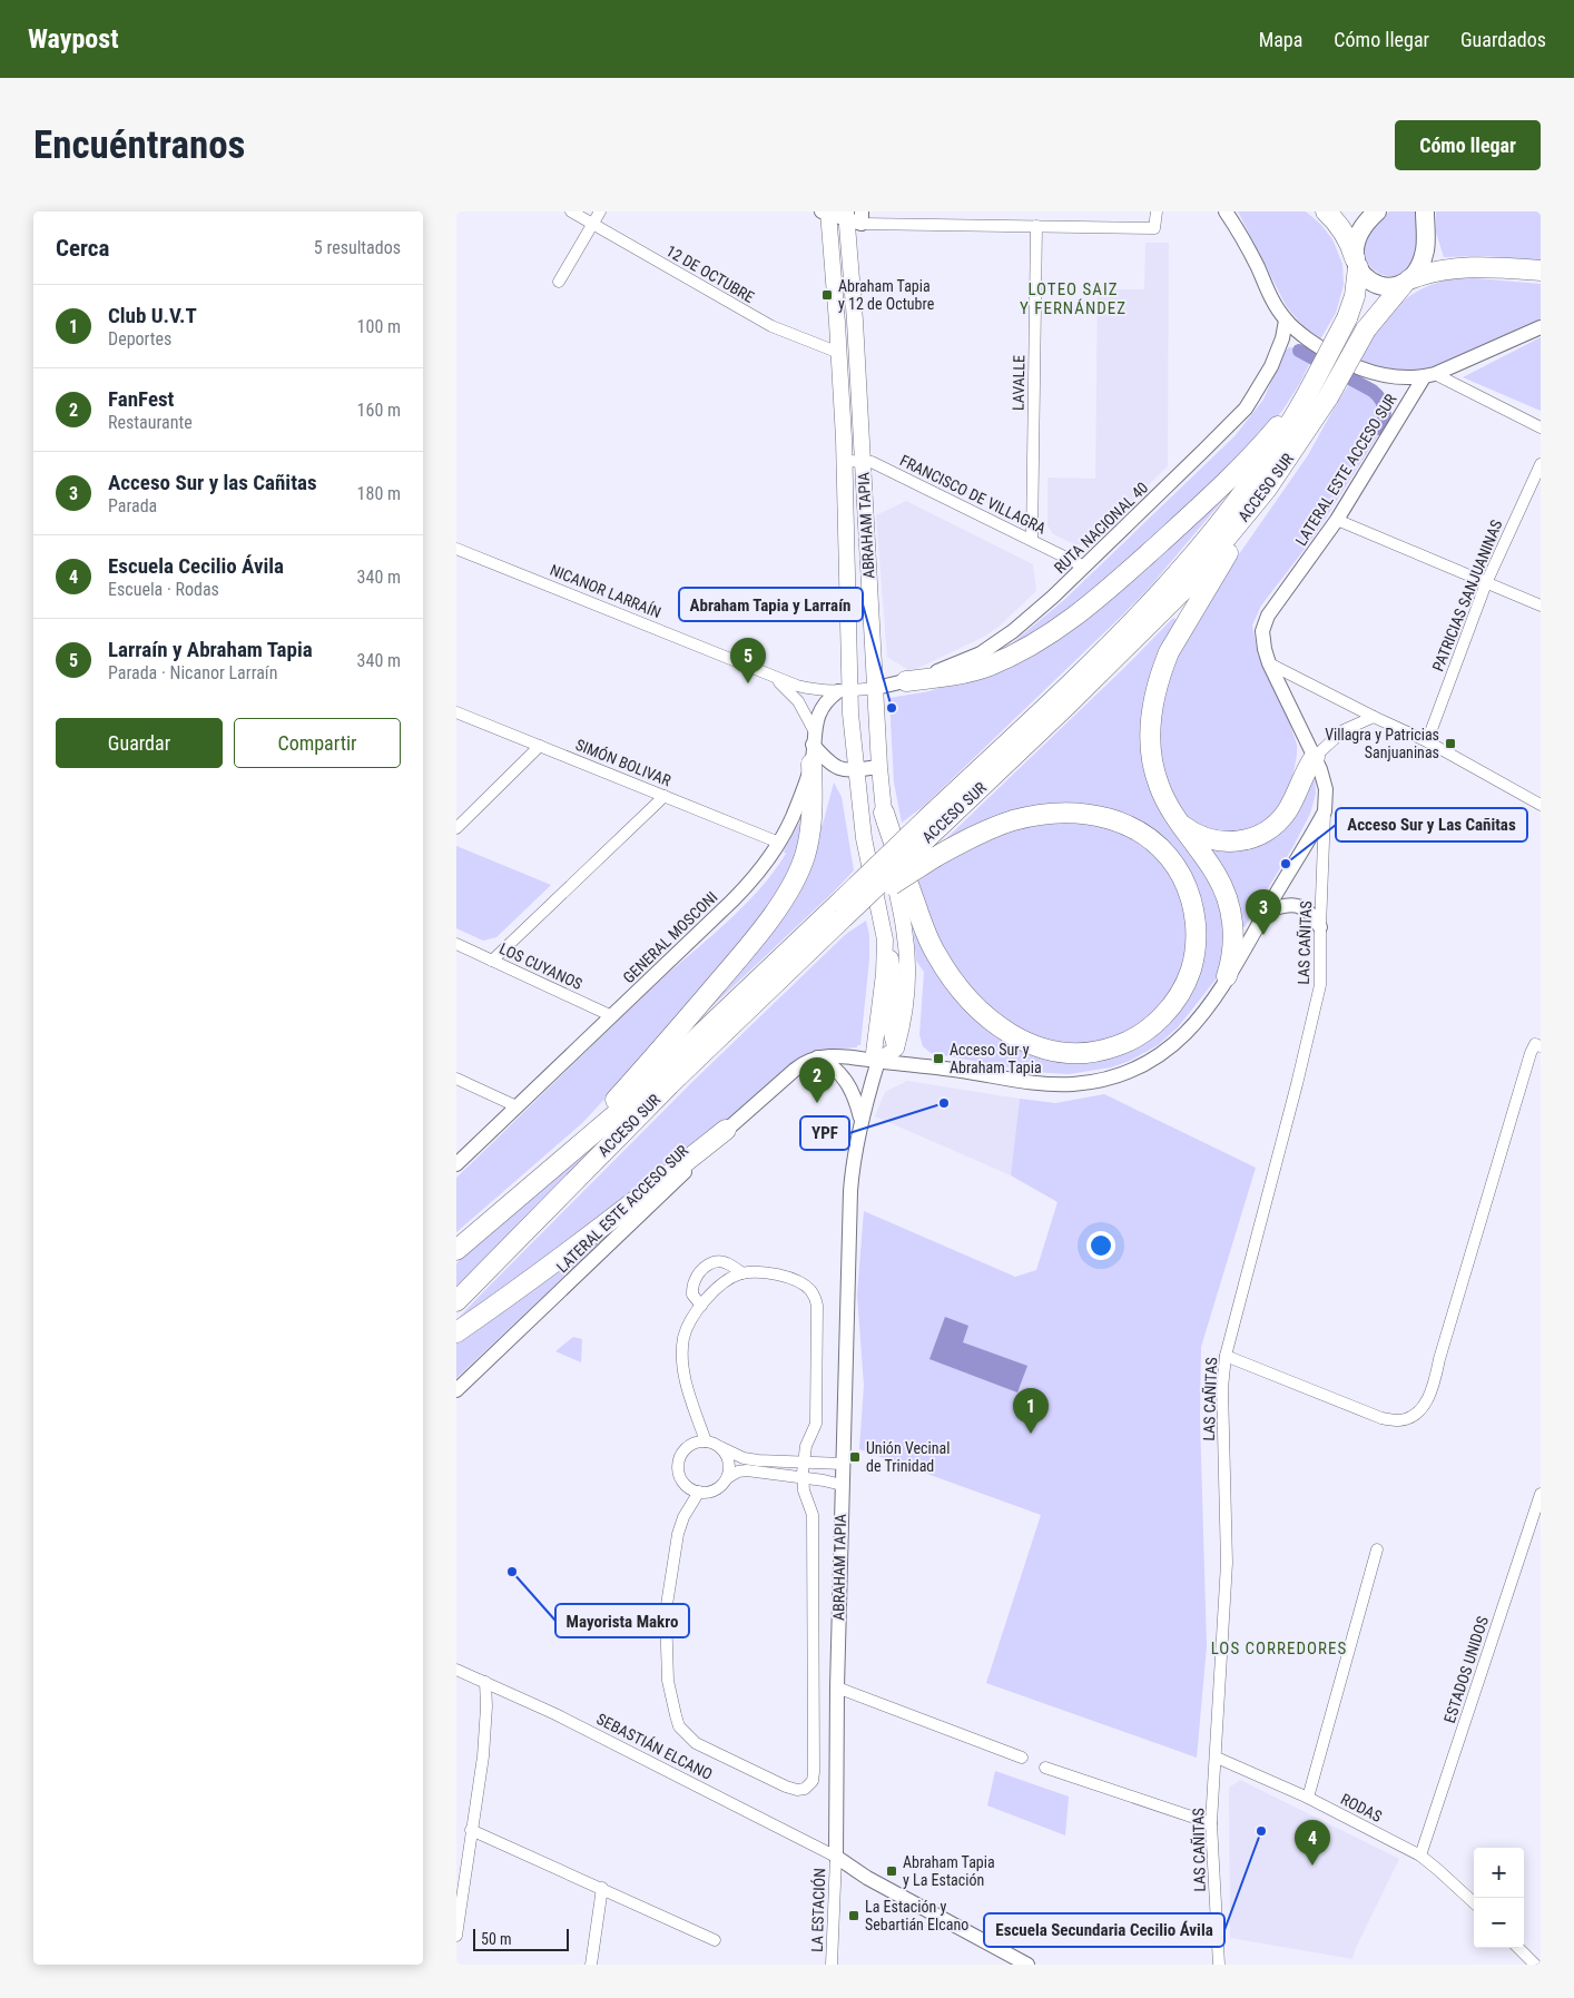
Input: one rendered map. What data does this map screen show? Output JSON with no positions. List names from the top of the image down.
{
  "streets": {
    "highway": ["ACCESO SUR"],
    "main road": ["ABRAHAM TAPIA"],
    "street": [
      "12 DE OCTUBRE",
      "LAVALLE",
      "LATERAL ESTE ACCESO SUR",
      "FRANCISCO DE VILLAGRA",
      "RUTA NACIONAL 40",
      "NICANOR LARRAÍN",
      "PATRICIAS SANJUANINAS",
      "SIMÓN BOLIVAR",
      "GENERAL MOSCONI",
      "LAS CAÑITAS",
      "LOS CUYANOS",
      "ESTADOS UNIDOS",
      "SEBASTIÁN ELCANO",
      "RODAS",
      "LA ESTACIÓN"
    ]
  },
  "crossings": [
    ["12 DE OCTUBRE", "ABRAHAM TAPIA"],
    ["LAVALLE", "FRANCISCO DE VILLAGRA"],
    ["LATERAL ESTE ACCESO SUR", "ABRAHAM TAPIA"],
    ["LATERAL ESTE ACCESO SUR", "LAS CAÑITAS"],
    ["FRANCISCO DE VILLAGRA", "ABRAHAM TAPIA"],
    ["FRANCISCO DE VILLAGRA", "RUTA NACIONAL 40"],
    ["ABRAHAM TAPIA", "RUTA NACIONAL 40"],
    ["ABRAHAM TAPIA", "NICANOR LARRAÍN"],
    ["ABRAHAM TAPIA", "GENERAL MOSCONI"],
    ["ABRAHAM TAPIA", "SEBASTIÁN ELCANO"],
    ["ABRAHAM TAPIA", "LA ESTACIÓN"],
    ["RUTA NACIONAL 40", "NICANOR LARRAÍN"],
    ["NICANOR LARRAÍN", "GENERAL MOSCONI"],
    ["SIMÓN BOLIVAR", "GENERAL MOSCONI"],
    ["GENERAL MOSCONI", "LOS CUYANOS"],
    ["LAS CAÑITAS", "RODAS"],
    ["ESTADOS UNIDOS", "RODAS"],
    ["SEBASTIÁN ELCANO", "LA ESTACIÓN"]
  ],
  "districts": ["LOTEO SAIZ Y FERNÁNDEZ", "LOS CORREDORES"],
  "places": {
    "transit": [
      "Abraham Tapia y 12 de Octubre",
      "Villagra y Patricias Sanjuaninas",
      "Acceso Sur y Abraham Tapia",
      "Unión Vecinal de Trinidad",
      "Abraham Tapia y La Estación",
      "La Estación y Sebartián Elcano"
    ],
    "other": [
      "Abraham Tapia y Larraín",
      "Acceso Sur y Las Cañitas",
      "YPF",
      "Mayorista Makro",
      "Escuela Secundaria Cecilio Ávila"
    ]
  },
  "scale_bar": "50 m",
  "page": {
    "header": "Waypost",
    "nav": ["Mapa", "Cómo llegar", "Guardados"],
    "buttons": [
      "Cómo llegar",
      ["Guardar", "Compartir"]
    ],
    "title": "Encuéntranos",
    "heading": ["Cerca", "5 resultados"],
    "list": [
      {
        "mark": "1",
        "name": "Club U.V.T",
        "note": "Deportes",
        "value": "100 m"
      },
      {
        "mark": "2",
        "name": "FanFest",
        "note": "Restaurante",
        "value": "160 m"
      },
      {
        "mark": "3",
        "name": "Acceso Sur y las Cañitas",
        "note": "Parada",
        "value": "180 m"
      },
      {
        "mark": "4",
        "name": "Escuela Cecilio Ávila",
        "note": "Escuela · Rodas",
        "value": "340 m"
      },
      {
        "mark": "5",
        "name": "Larraín y Abraham Tapia",
        "note": "Parada · Nicanor Larraín",
        "value": "340 m"
      }
    ],
    "pins": [
      "5",
      "3",
      "2",
      "1",
      "4"
    ],
    "map_buttons": ["+", "−"],
    "scale": "50 m"
  }
}
